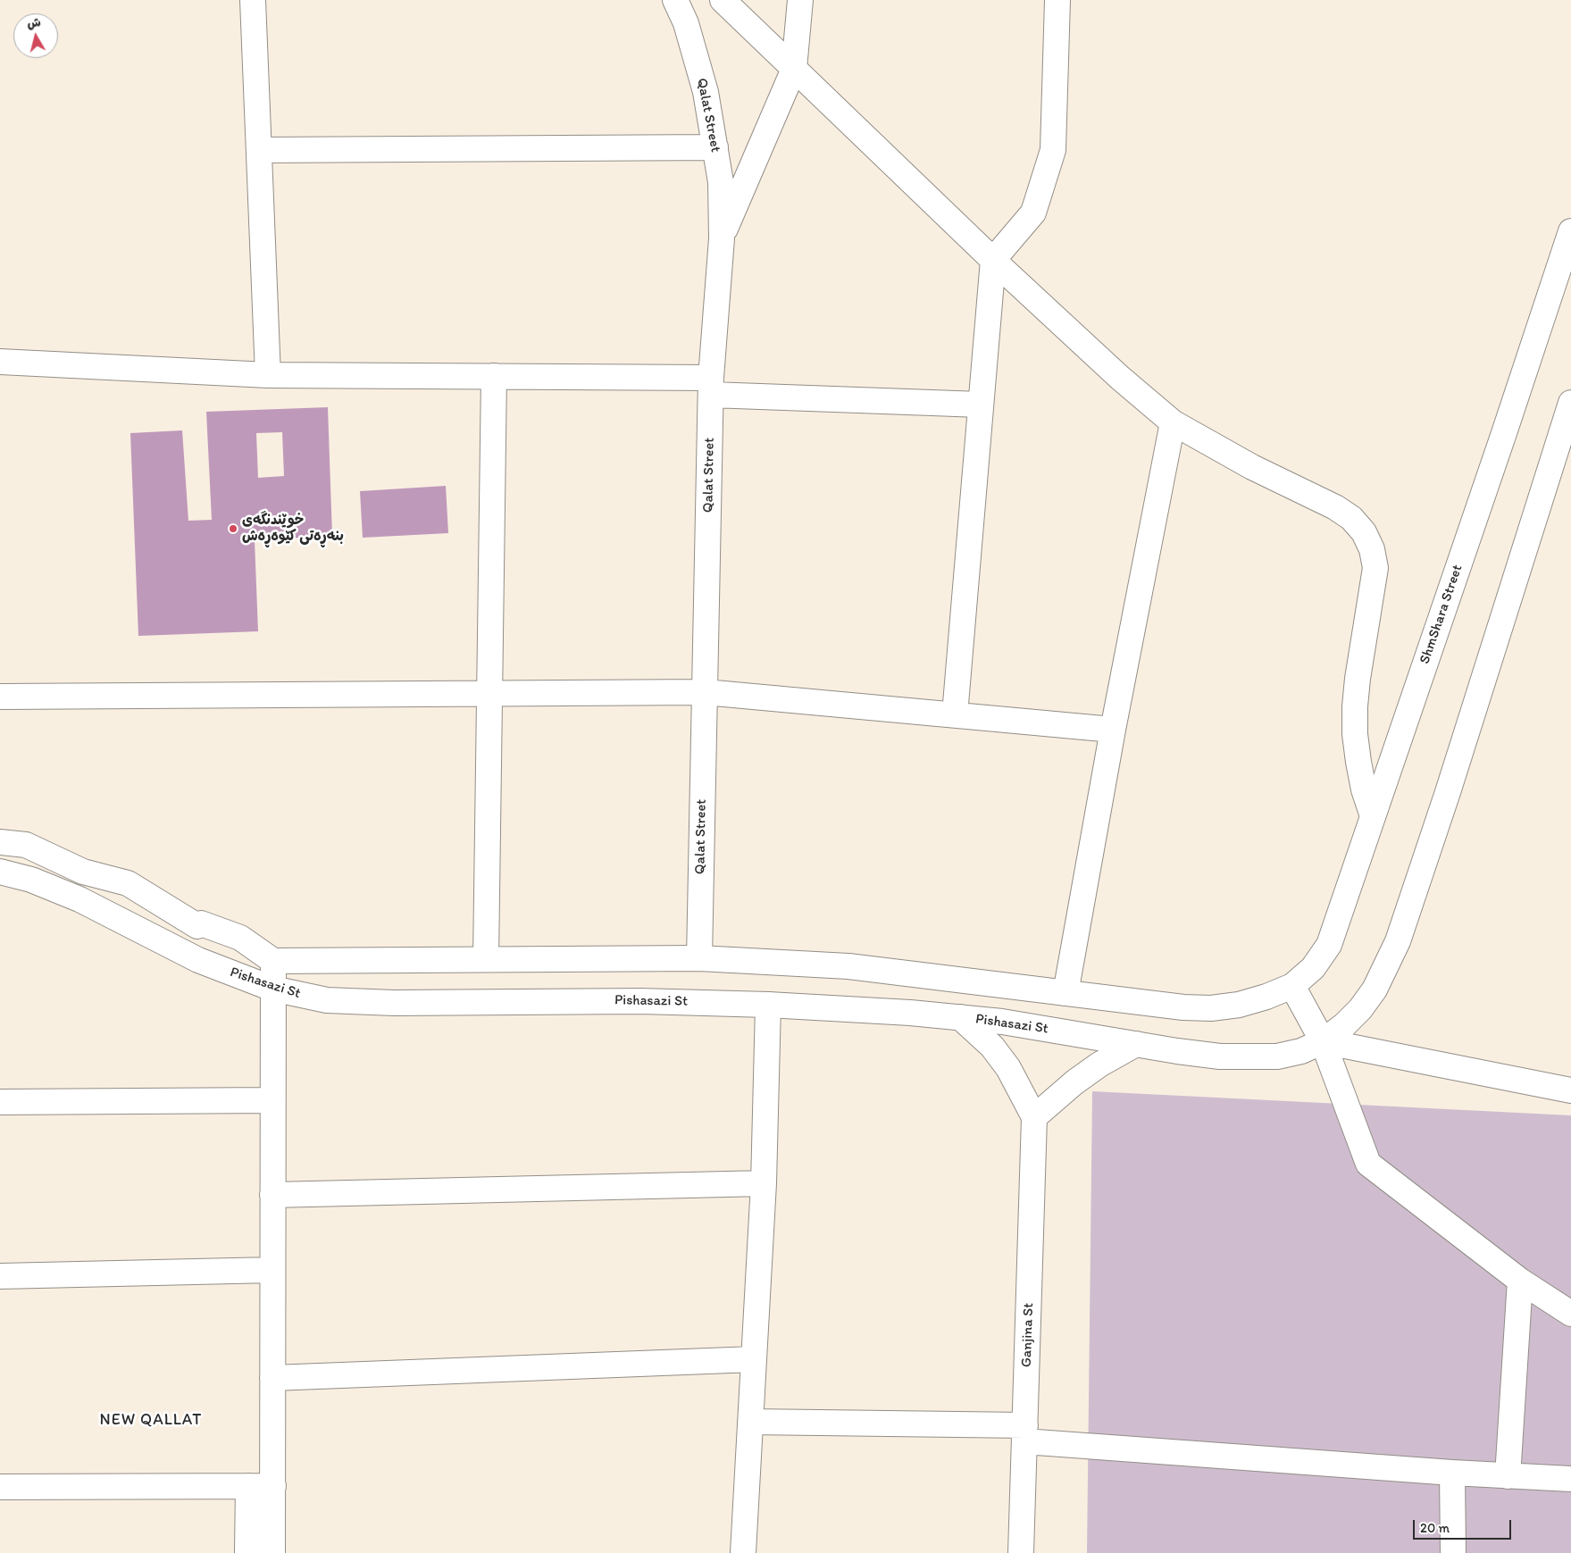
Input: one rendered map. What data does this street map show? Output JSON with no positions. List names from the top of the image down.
{
  "streets": {
    "street": [
      "Qalat Street",
      "ShmShara Street",
      "Pishasazi St",
      "Ganjina St"
    ]
  },
  "crossings": [
    ["Qalat Street", "Pishasazi St"],
    ["ShmShara Street", "Pishasazi St"],
    ["Pishasazi St", "Ganjina St"]
  ],
  "districts": ["NEW QALLAT"],
  "places": ["خوێندنگەی بنەڕەتی کێوەڕەش"],
  "scale_bar": "20 m",
  "north": "top"
}
